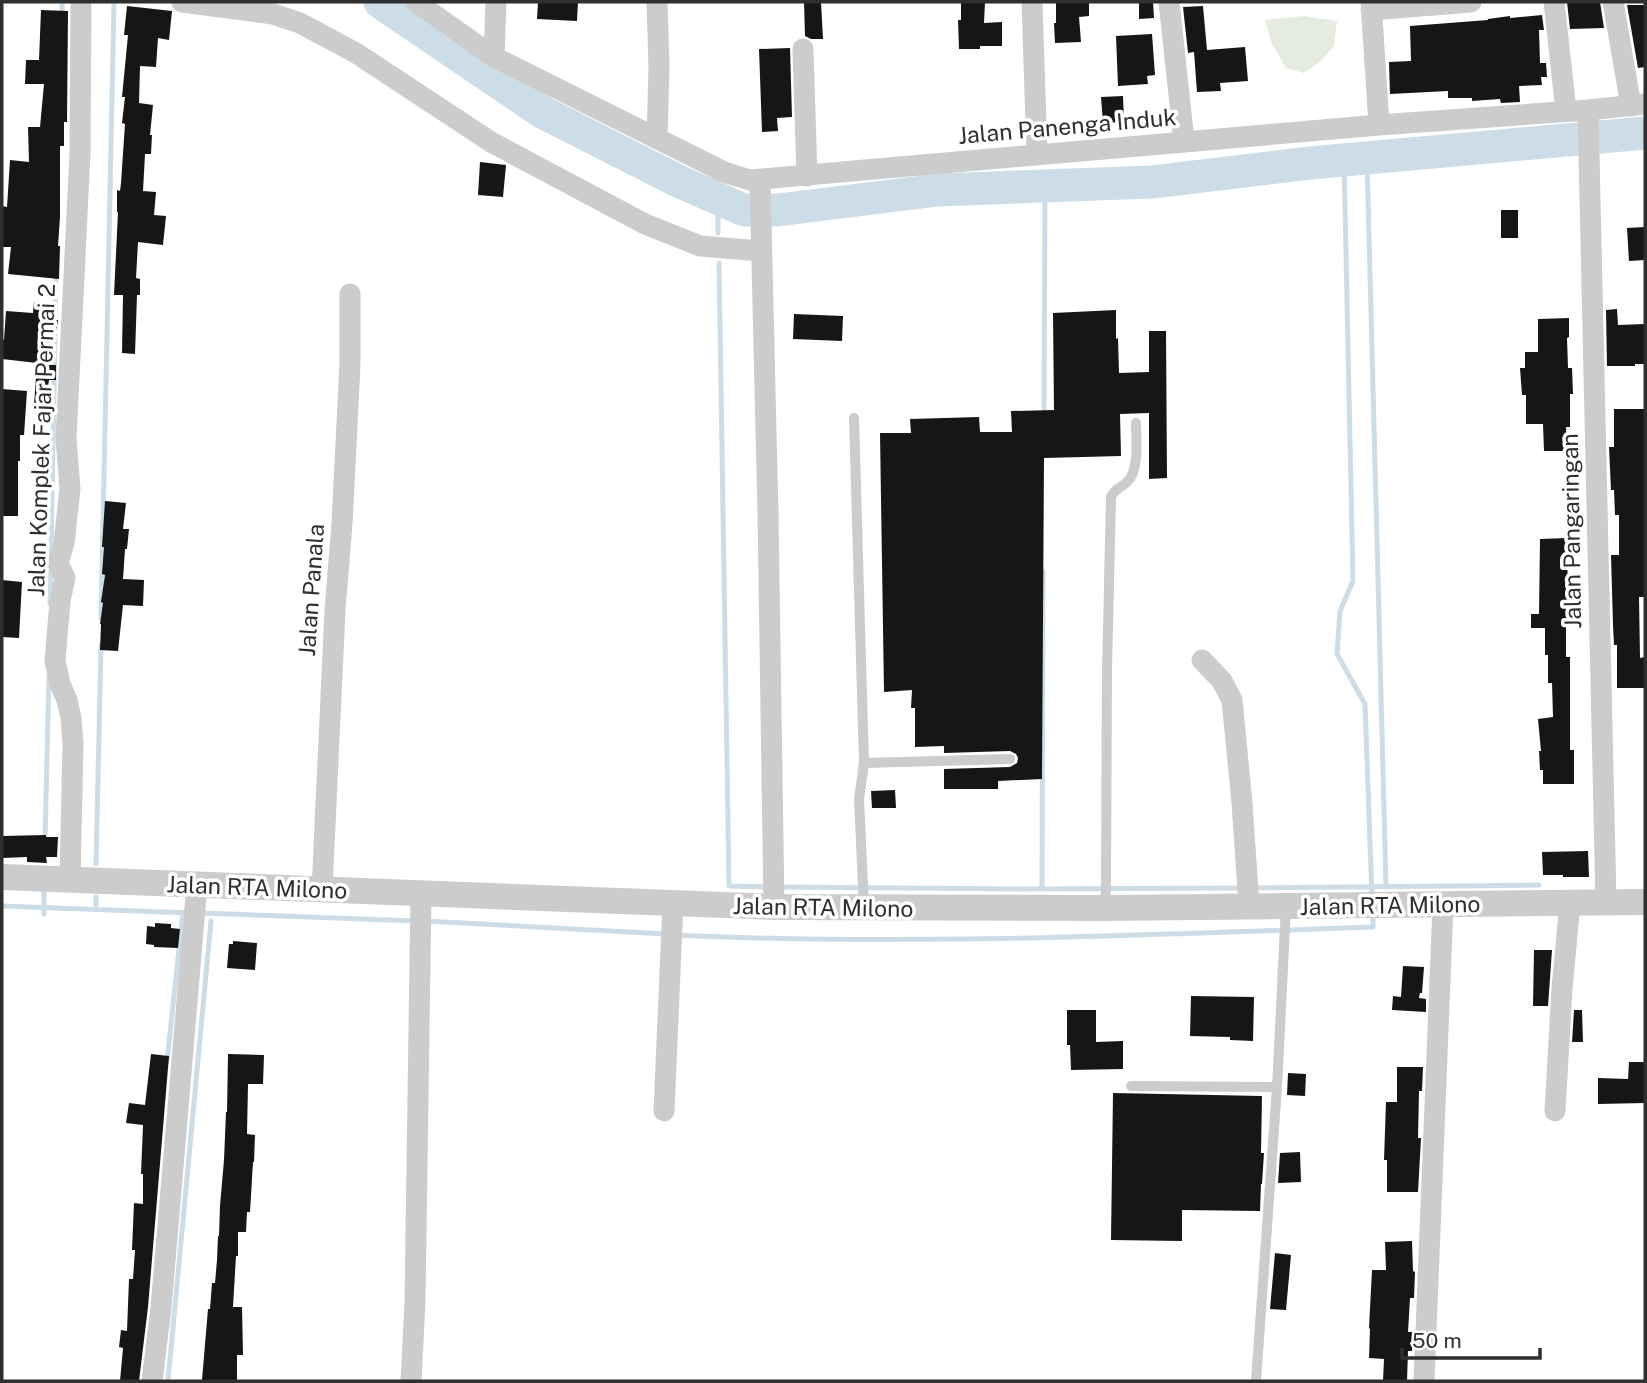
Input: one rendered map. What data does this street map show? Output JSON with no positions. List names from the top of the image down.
{
  "streets": {
    "street": [
      "Jalan Panenga Induk",
      "Jalan Komplek Fajar Permai 2",
      "Jalan Pangaringan",
      "Jalan Panala",
      "Jalan RTA Milono"
    ]
  },
  "crossings": [
    ["Jalan Panenga Induk", "Jalan Pangaringan"],
    ["Jalan Komplek Fajar Permai 2", "Jalan RTA Milono"],
    ["Jalan Pangaringan", "Jalan RTA Milono"],
    ["Jalan Panala", "Jalan RTA Milono"]
  ],
  "scale_bar": "50 m"
}
